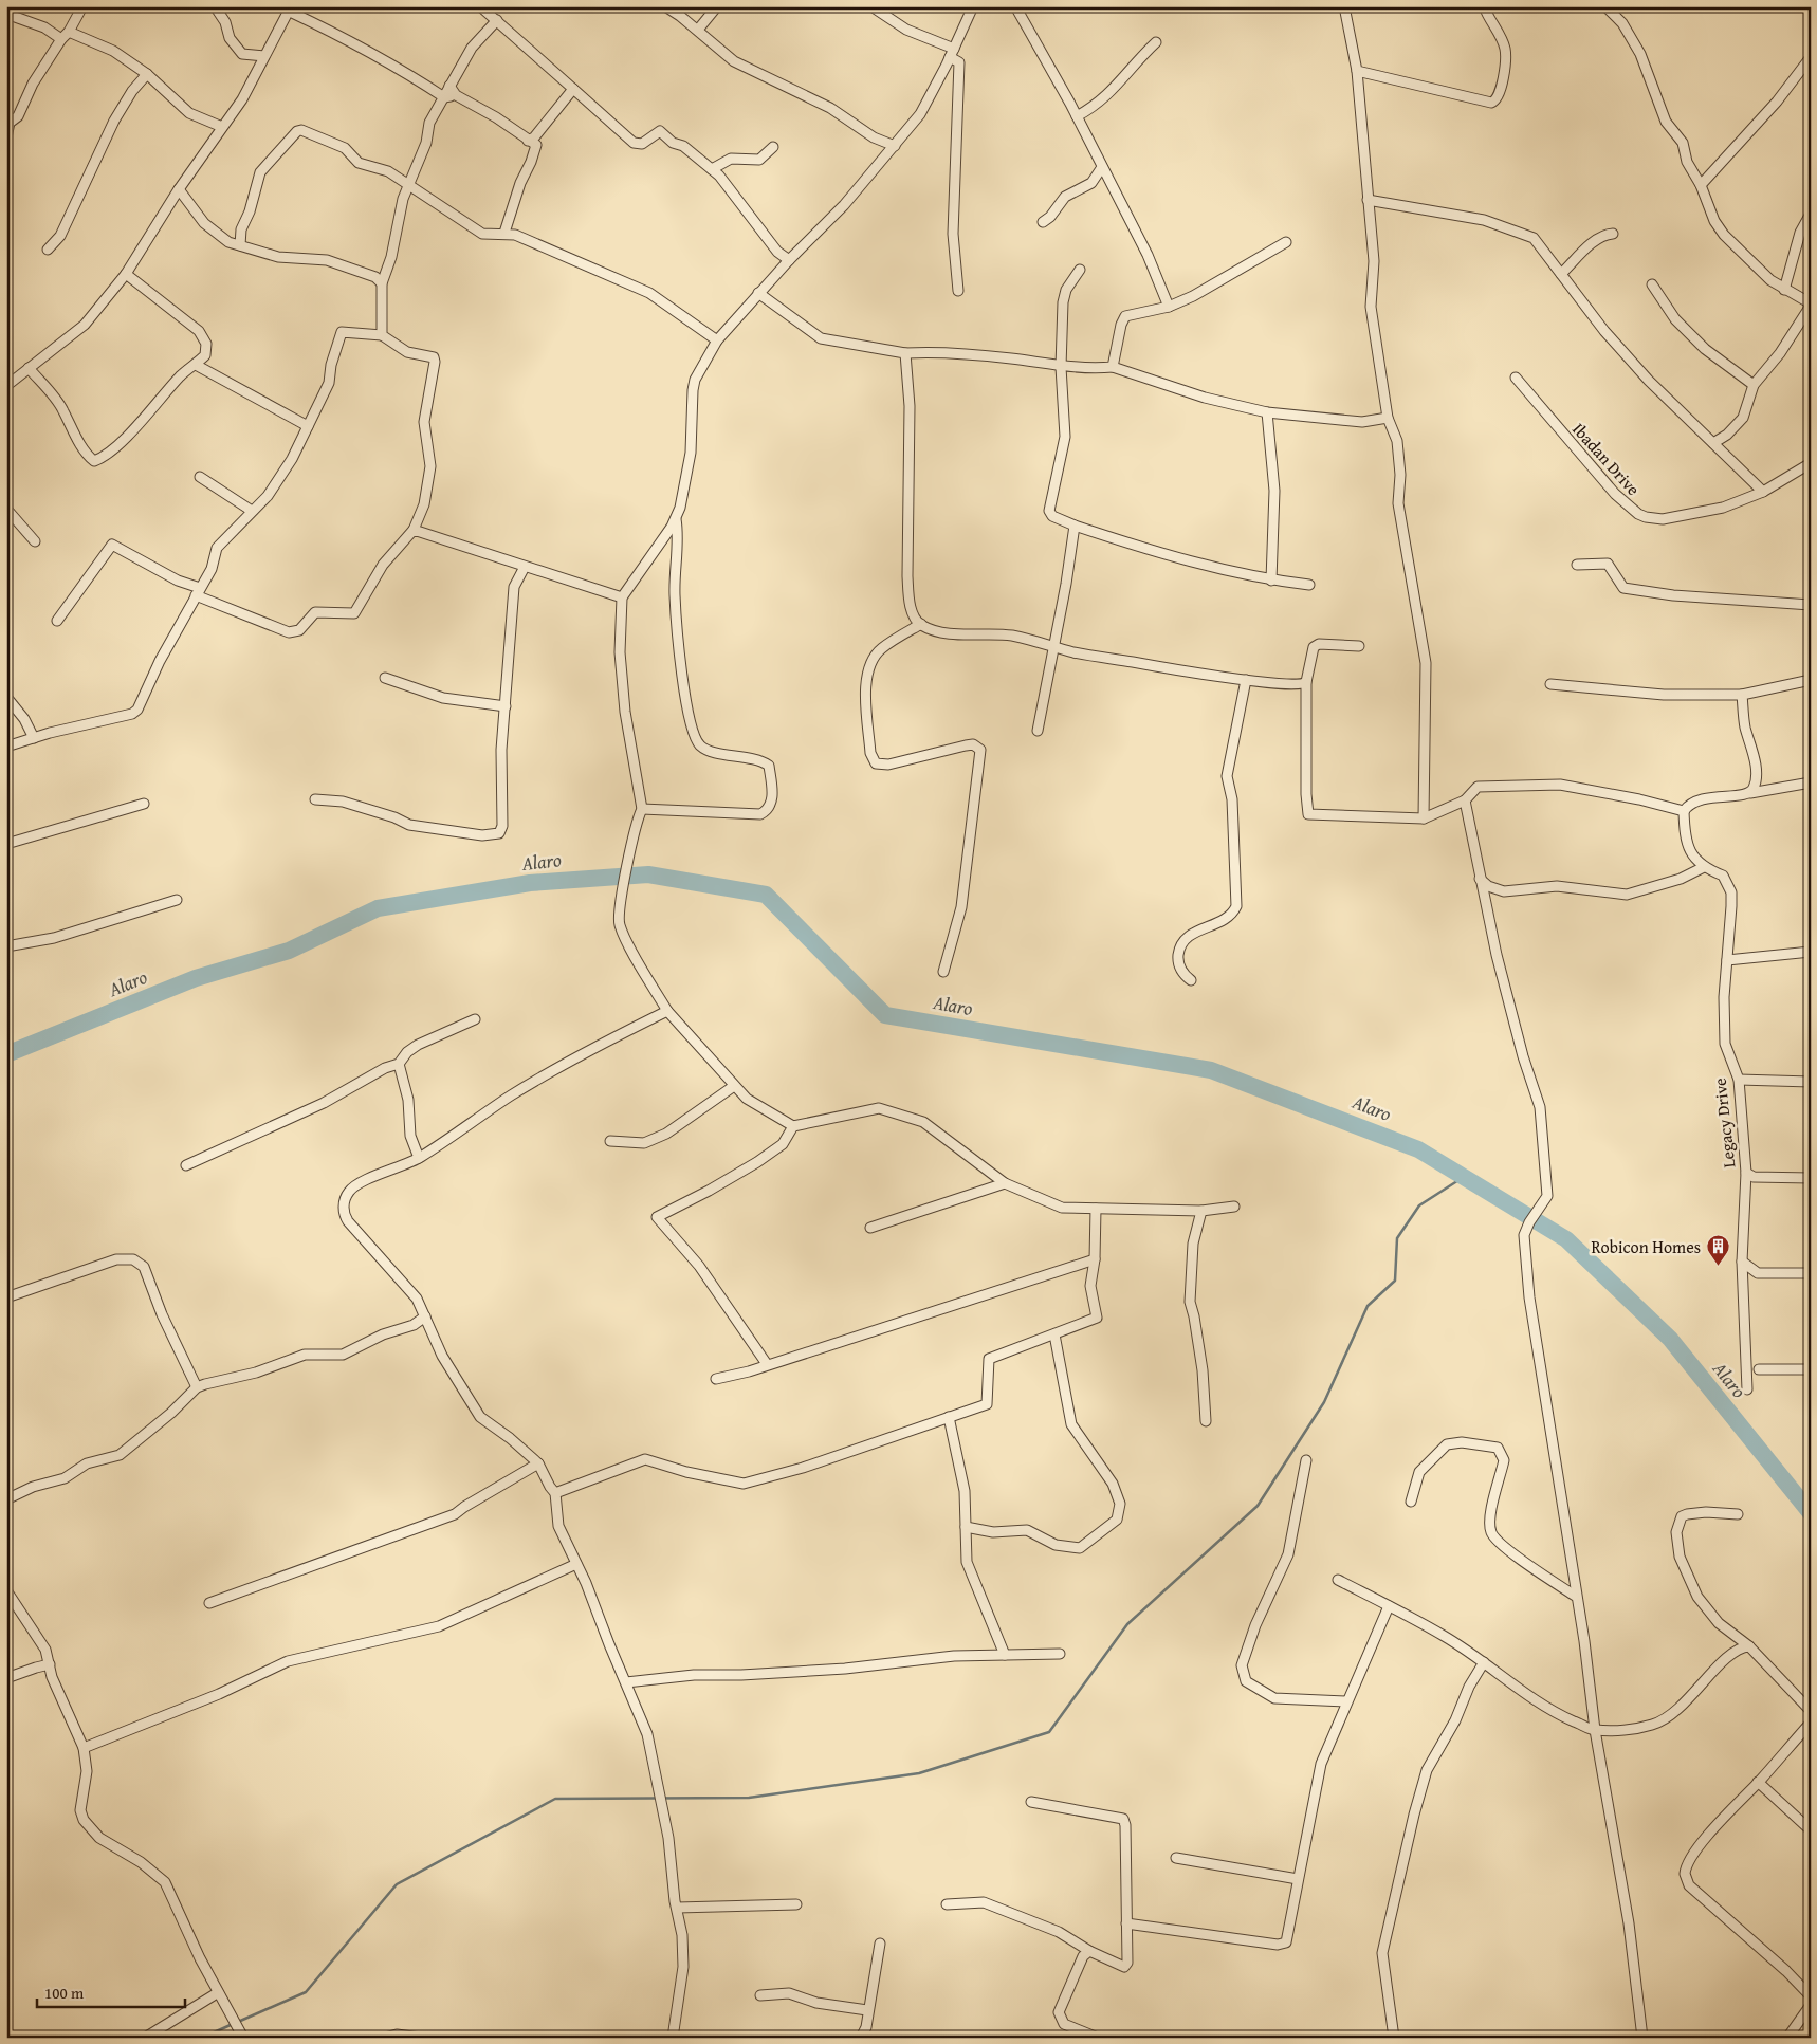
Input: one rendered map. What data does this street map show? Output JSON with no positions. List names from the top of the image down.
{
  "streets": {
    "street": ["Ibadan Drive", "Legacy Drive"]
  },
  "water": ["Alaro"],
  "places": {
    "building": ["Robicon Homes"]
  },
  "scale_bar": "100 m"
}
